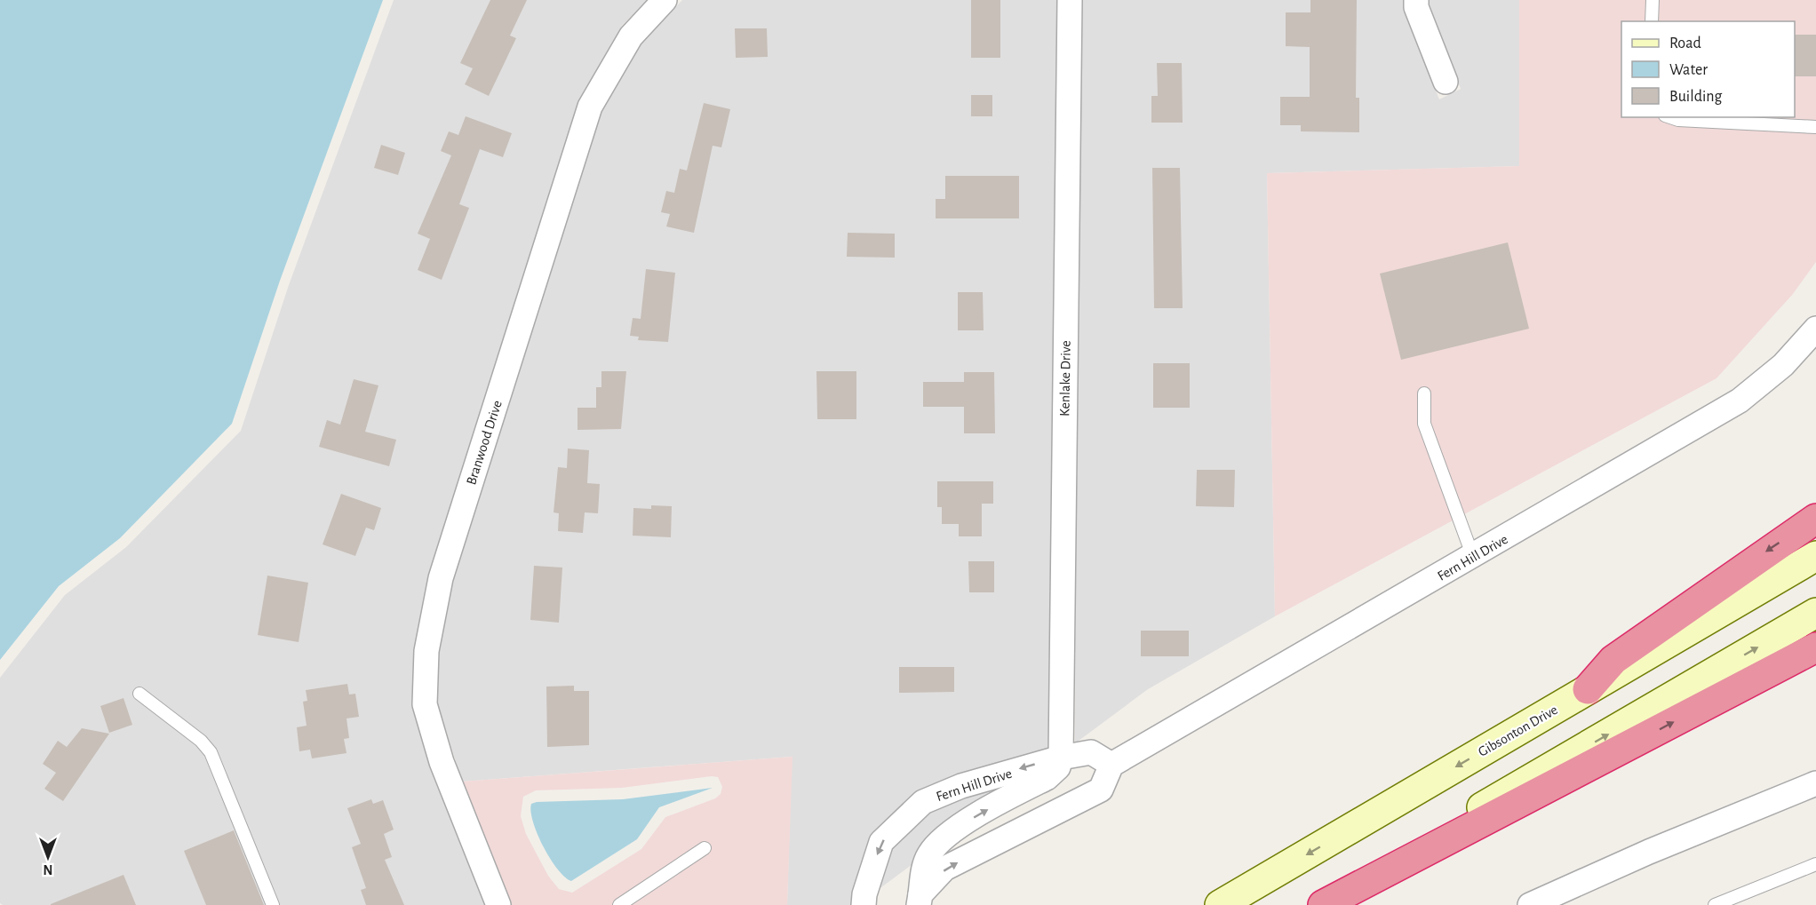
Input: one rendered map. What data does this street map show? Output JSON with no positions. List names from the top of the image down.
{
  "streets": {
    "main road": ["Gibsonton Drive"],
    "street": ["Kenlake Drive", "Branwood Drive", "Fern Hill Drive"]
  },
  "crossings": [
    ["Kenlake Drive", "Fern Hill Drive"]
  ],
  "legend": ["Road", "Water", "Building"],
  "north": "bottom"
}
